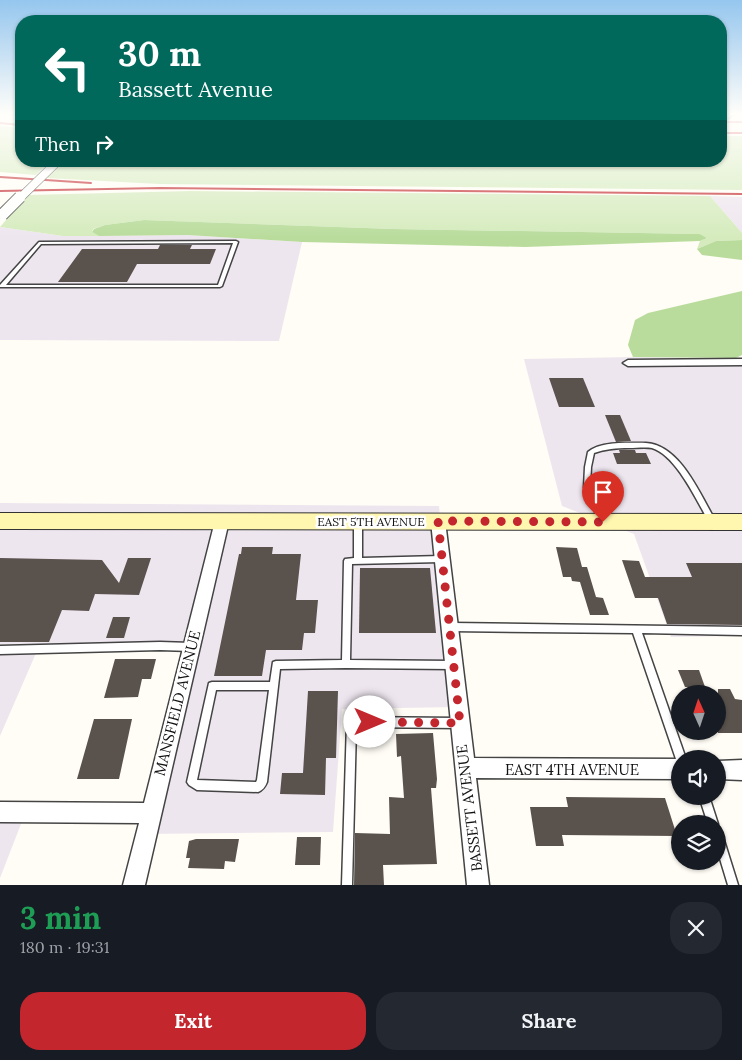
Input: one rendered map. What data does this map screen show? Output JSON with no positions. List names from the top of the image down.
{
  "streets": {
    "main road": ["EAST 5TH AVENUE"],
    "street": ["MANSFIELD AVENUE", "EAST 4TH AVENUE", "BASSETT AVENUE"]
  },
  "crossings": [
    ["EAST 5TH AVENUE", "MANSFIELD AVENUE"],
    ["EAST 5TH AVENUE", "BASSETT AVENUE"],
    ["EAST 4TH AVENUE", "BASSETT AVENUE"]
  ],
  "north": "top",
  "page": {
    "turn": ["30 m", "Bassett Avenue"],
    "then": "Then",
    "heading": ["3 min", "180 m · 19:31"],
    "buttons": ["Exit", "Share"]
  }
}
